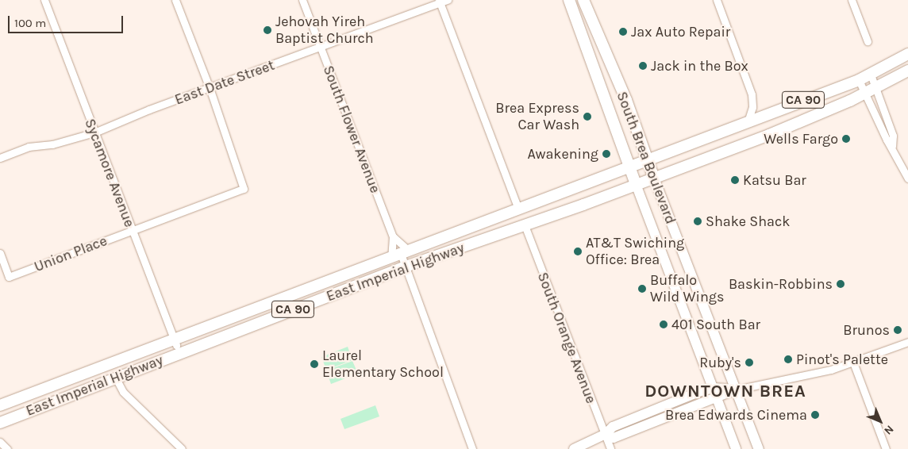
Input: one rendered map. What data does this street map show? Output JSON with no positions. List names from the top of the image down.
{
  "streets": {
    "main road": ["CA 90", "South Brea Boulevard", "East Imperial Highway"],
    "street": [
      "East Date Street",
      "South Flower Avenue",
      "Sycamore Avenue",
      "Union Place",
      "South Orange Avenue"
    ]
  },
  "crossings": [
    ["East Date Street", "South Flower Avenue"],
    ["East Date Street", "Sycamore Avenue"],
    ["East Date Street", "Union Place"],
    ["CA 90", "South Brea Boulevard"],
    ["CA 90", "East Imperial Highway"],
    ["South Flower Avenue", "East Imperial Highway"],
    ["South Brea Boulevard", "East Imperial Highway"],
    ["Sycamore Avenue", "Union Place"],
    ["Sycamore Avenue", "East Imperial Highway"],
    ["East Imperial Highway", "South Orange Avenue"]
  ],
  "districts": ["DOWNTOWN BREA"],
  "places": [
    "Jehovah Yireh Baptist Church",
    "Jax Auto Repair",
    "Jack in the Box",
    "Brea Express Car Wash",
    "Wells Fargo",
    "Awakening",
    "Katsu Bar",
    "Shake Shack",
    "AT&T Swiching Office: Brea",
    "Baskin-Robbins",
    "Buffalo Wild Wings",
    "401 South Bar",
    "Brunos",
    "Pinot's Palette",
    "Ruby's",
    "Laurel Elementary School",
    "Brea Edwards Cinema"
  ],
  "scale_bar": "100 m",
  "north": "bottom right"
}
